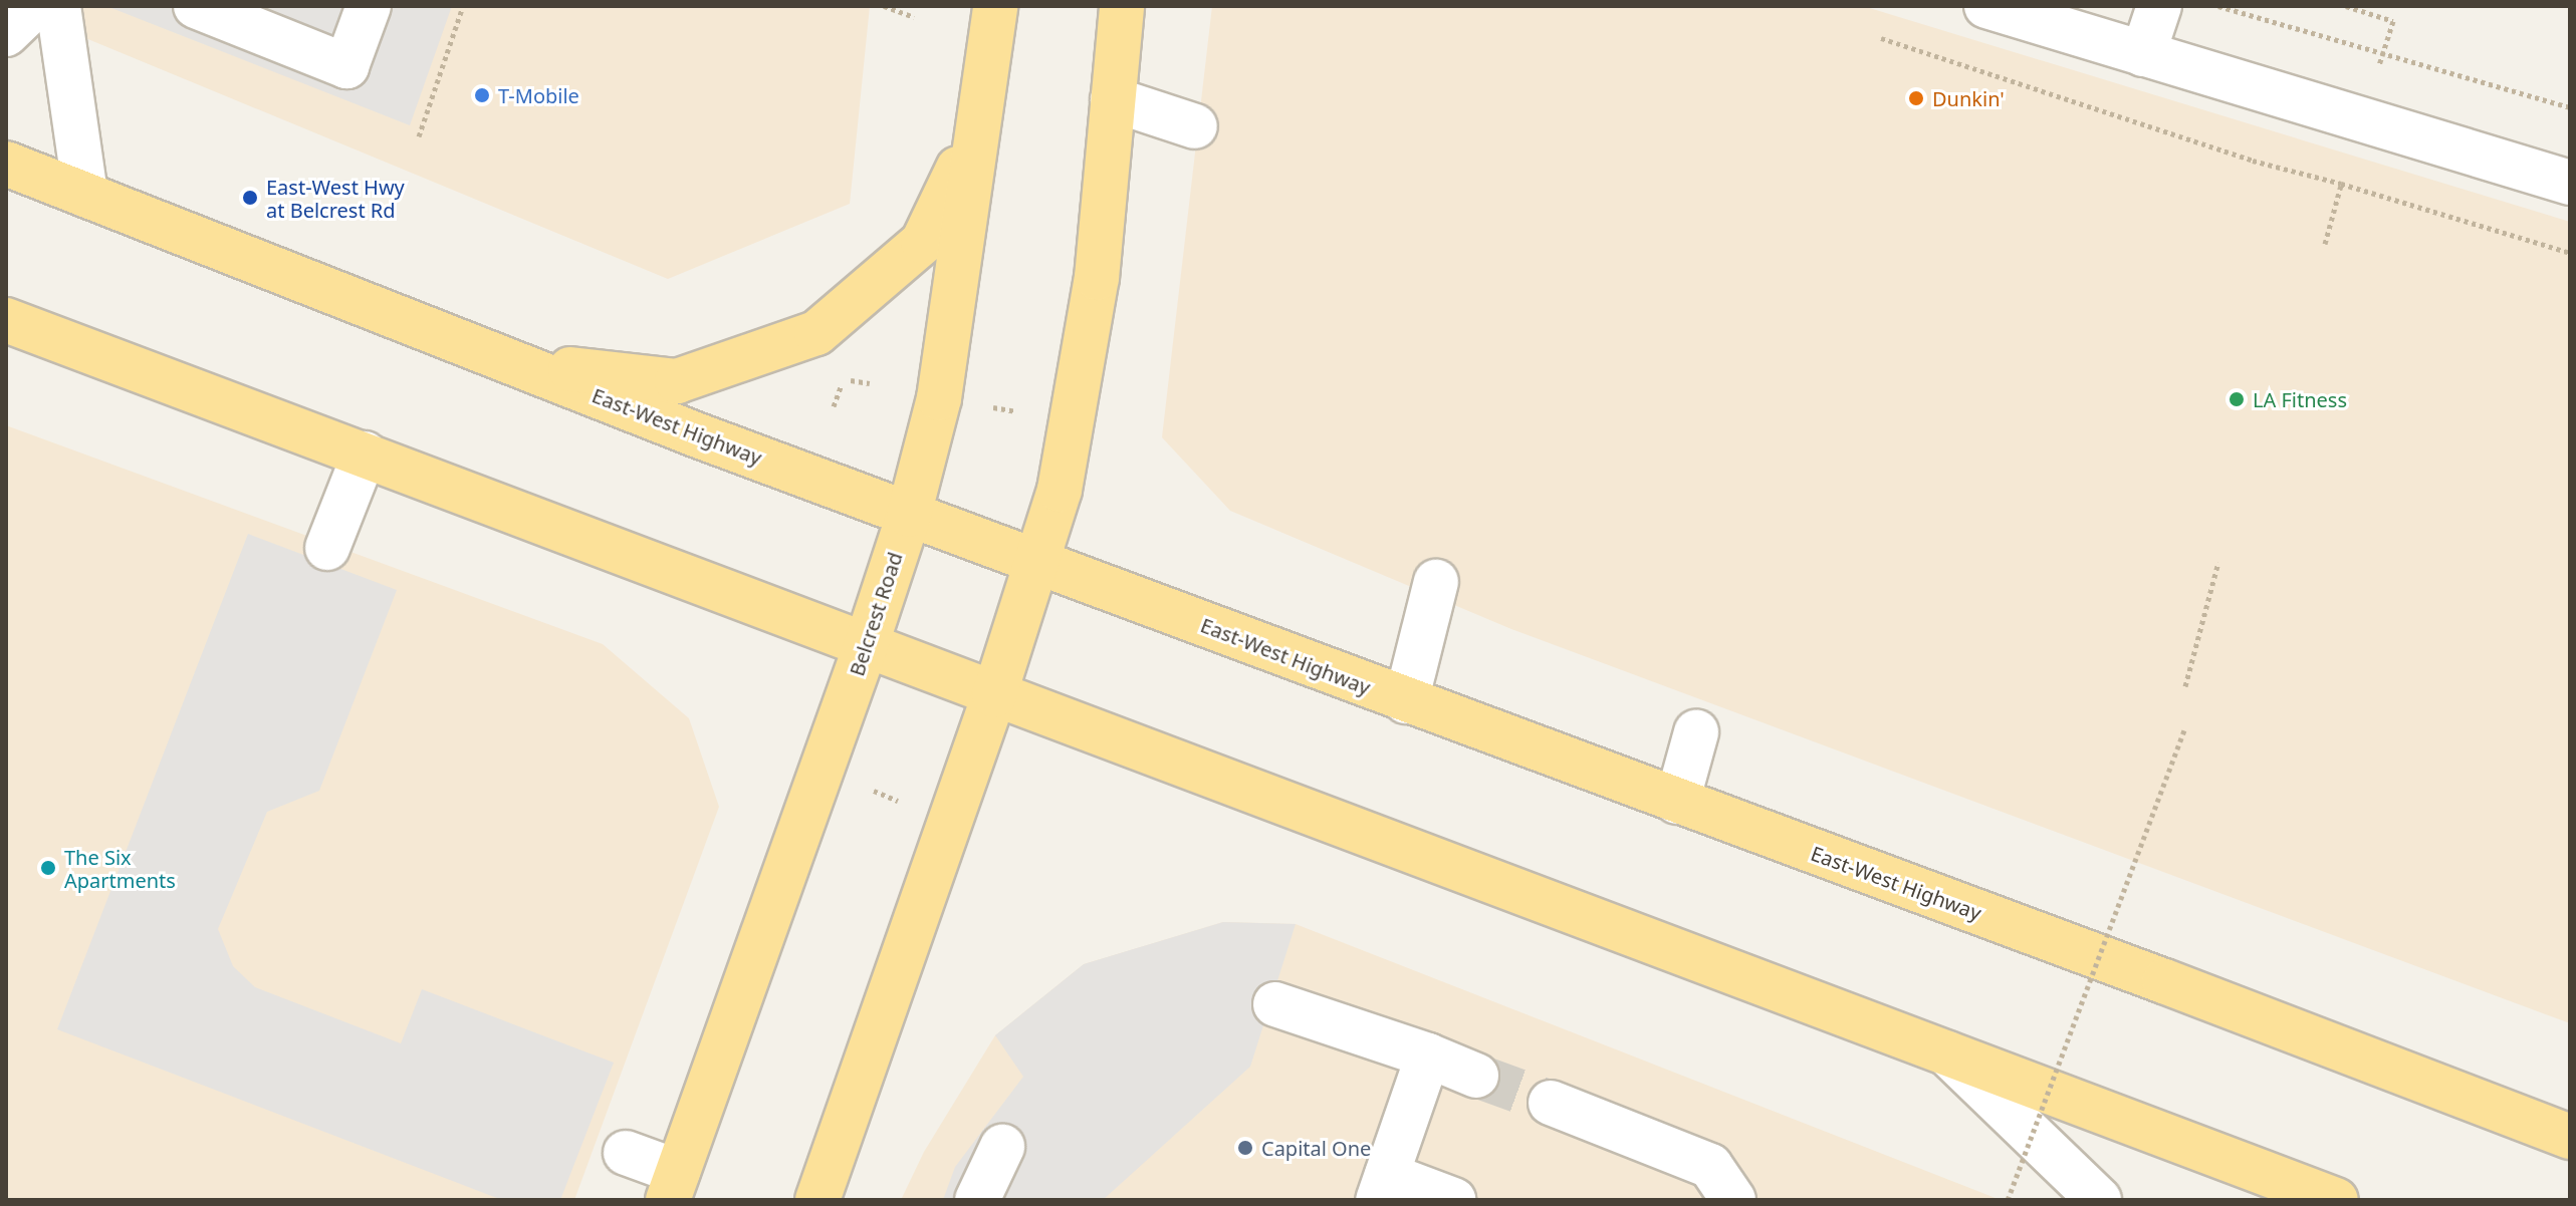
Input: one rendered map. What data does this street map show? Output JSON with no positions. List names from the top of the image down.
{
  "streets": {
    "main road": ["East-West Highway", "Belcrest Road"]
  },
  "crossings": [
    ["East-West Highway", "Belcrest Road"]
  ],
  "places": [
    "T-Mobile",
    "Dunkin'",
    "East-West Hwy at Belcrest Rd",
    "LA Fitness",
    "The Six Apartments",
    "Capital One"
  ]
}
